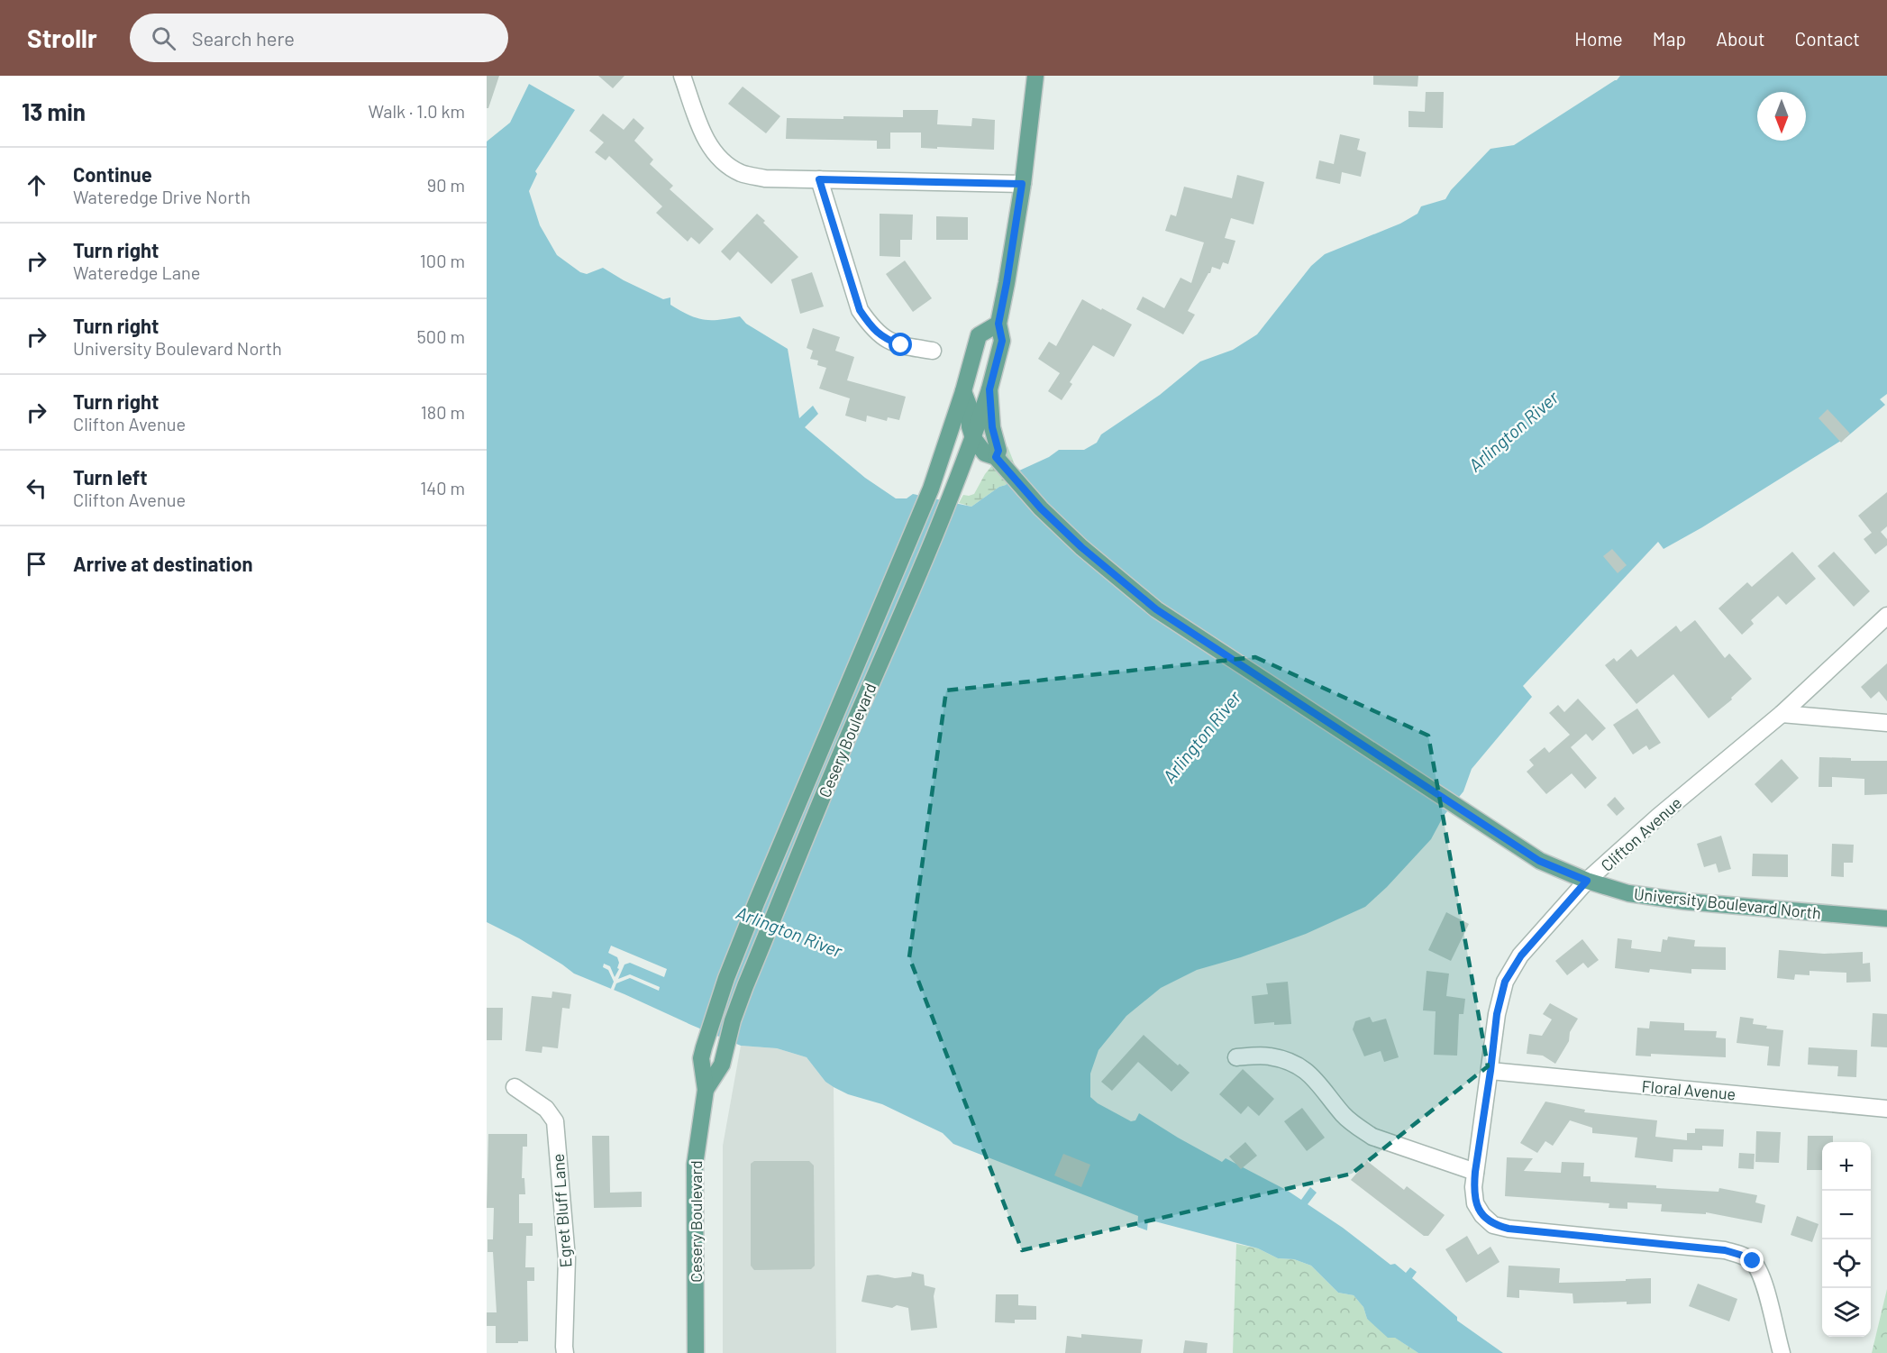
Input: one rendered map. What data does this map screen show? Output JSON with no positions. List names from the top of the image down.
{
  "streets": {
    "main road": ["Cesery Boulevard", "University Boulevard North"],
    "street": ["Clifton Avenue", "Floral Avenue", "Egret Bluff Lane"]
  },
  "crossings": [
    ["Cesery Boulevard", "University Boulevard North"],
    ["Clifton Avenue", "University Boulevard North"],
    ["Clifton Avenue", "Floral Avenue"]
  ],
  "water": ["Arlington River"],
  "north": "bottom",
  "page": {
    "header": "Strollr",
    "search": "Search here",
    "nav": [
      "Home",
      "Map",
      "About",
      "Contact"
    ],
    "heading": ["13 min", "Walk · 1.0 km"],
    "list": [
      ["Continue", "Wateredge Drive North", "90 m"],
      ["Turn right", "Wateredge Lane", "100 m"],
      ["Turn right", "University Boulevard North", "500 m"],
      ["Turn right", "Clifton Avenue", "180 m"],
      ["Turn left", "Clifton Avenue", "140 m"],
      "Arrive at destination"
    ],
    "map_buttons": ["+", "−"]
  }
}
